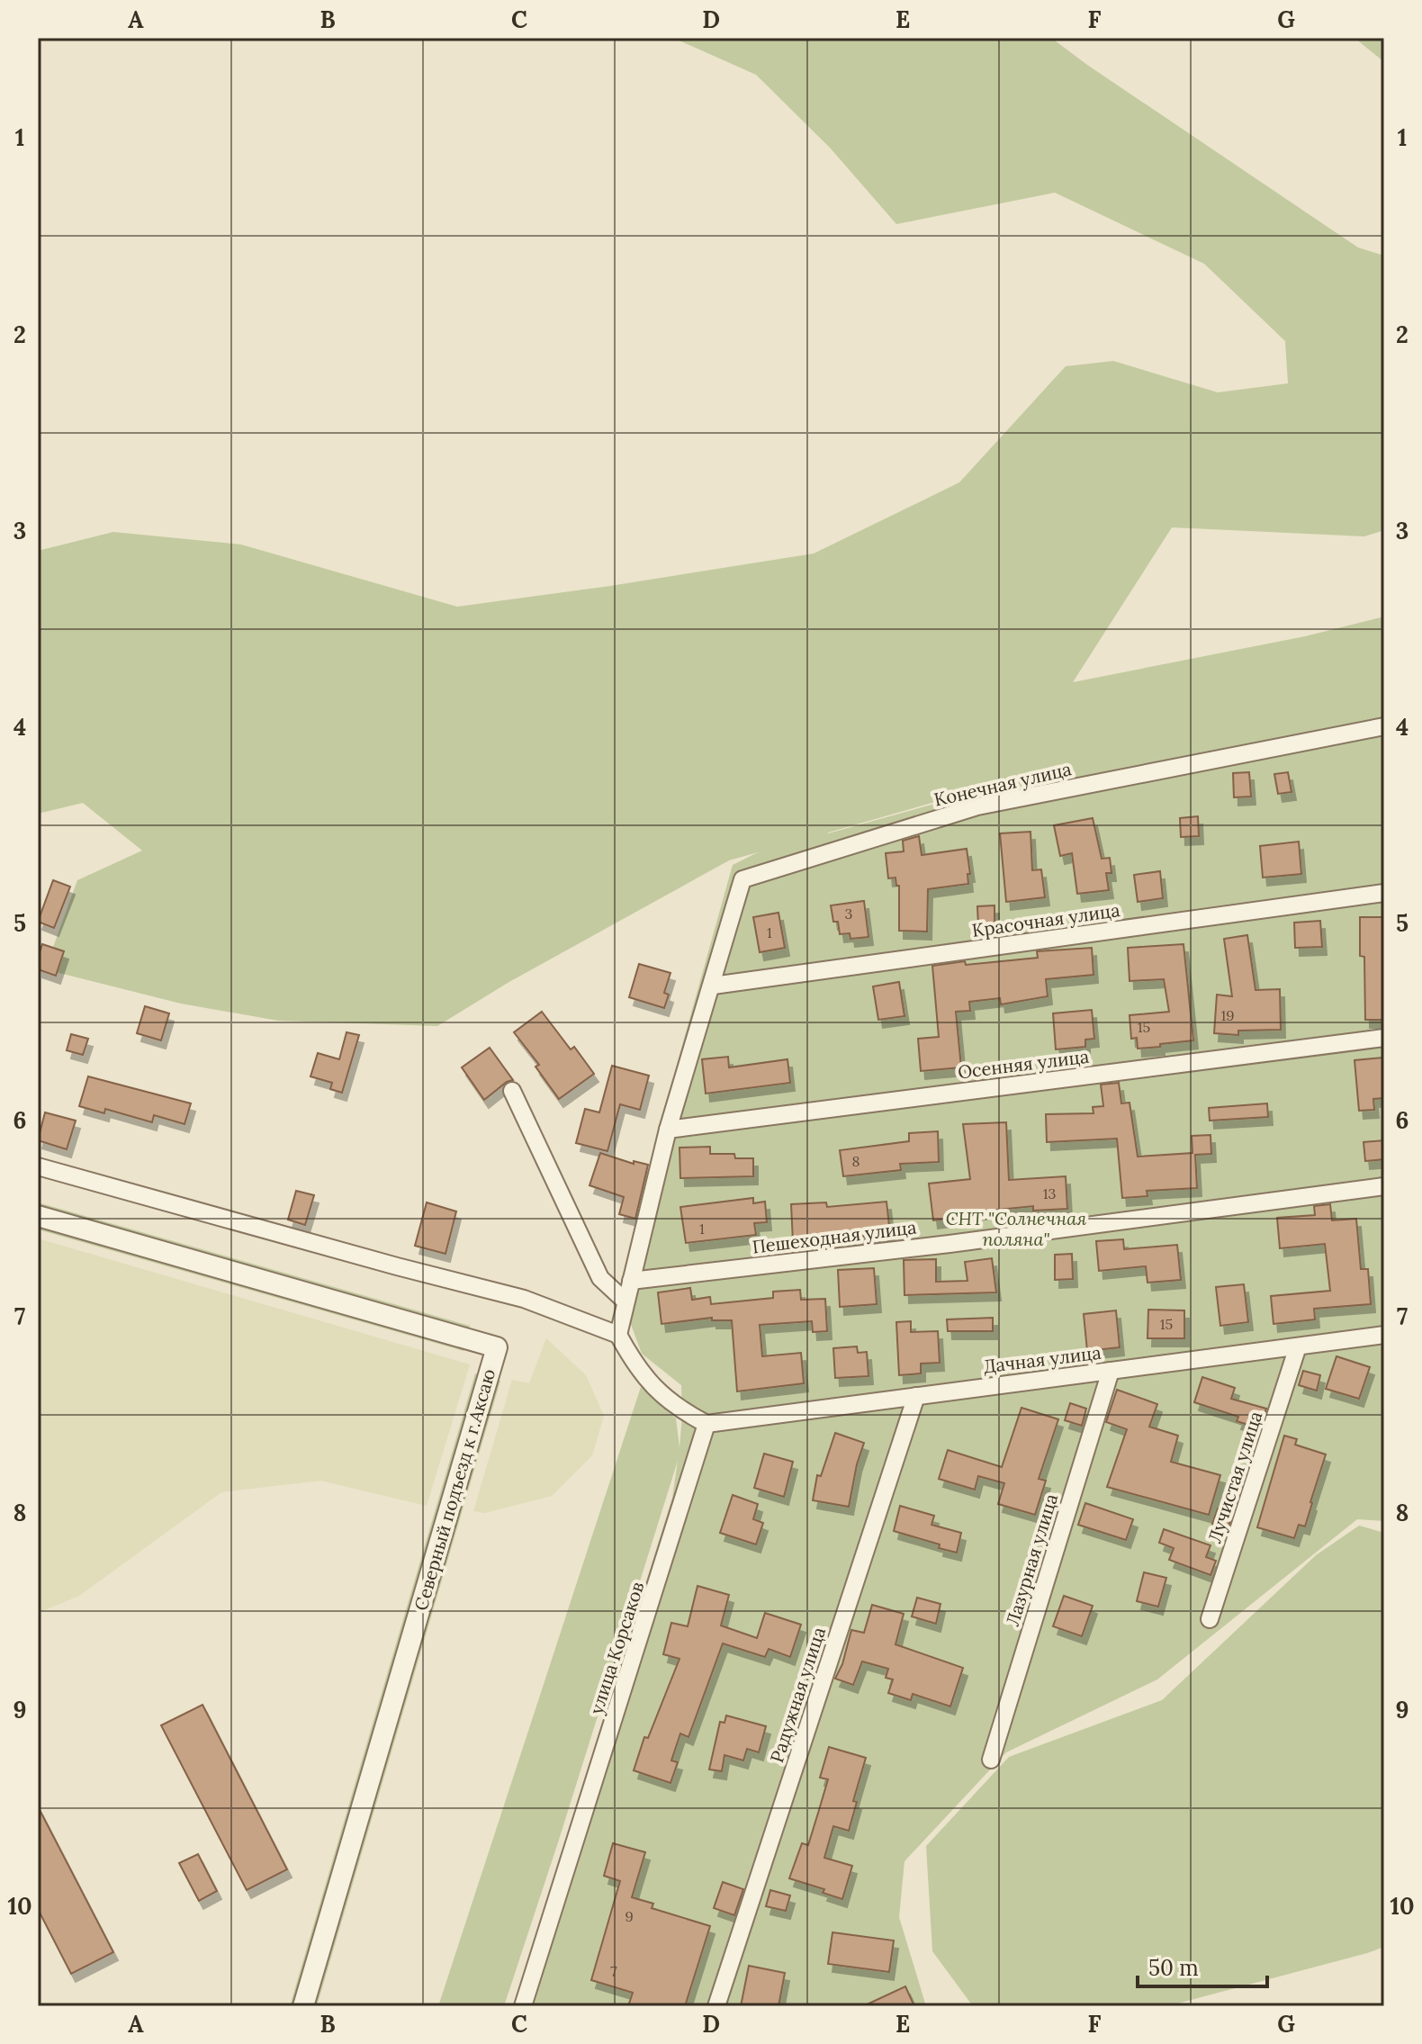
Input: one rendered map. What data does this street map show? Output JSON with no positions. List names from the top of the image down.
{
  "streets": {
    "street": [
      "Конечная улица",
      "Красочная улица",
      "Осенняя улица",
      "Пешеходная улица",
      "Дачная улица",
      "Лучистая улица",
      "Северный подъезд к г.Аксаю",
      "Лазурная улица",
      "улица Корсаков",
      "Радужная улица"
    ]
  },
  "crossings": [
    ["Конечная улица", "Красочная улица"],
    ["Дачная улица", "Лучистая улица"],
    ["Дачная улица", "Лазурная улица"],
    ["Дачная улица", "улица Корсаков"],
    ["Дачная улица", "Радужная улица"]
  ],
  "parks": ["СНТ \"Солнечная поляна\""],
  "house_numbers": [
    "3",
    "1",
    "19",
    "15",
    "8",
    "13",
    "1",
    "15",
    "9",
    "7"
  ],
  "scale_bar": "50 m",
  "grid": {
    "columns": [
      "A",
      "B",
      "C",
      "D",
      "E",
      "F",
      "G"
    ],
    "rows": [
      "1",
      "2",
      "3",
      "4",
      "5",
      "6",
      "7",
      "8",
      "9",
      "10"
    ]
  }
}
